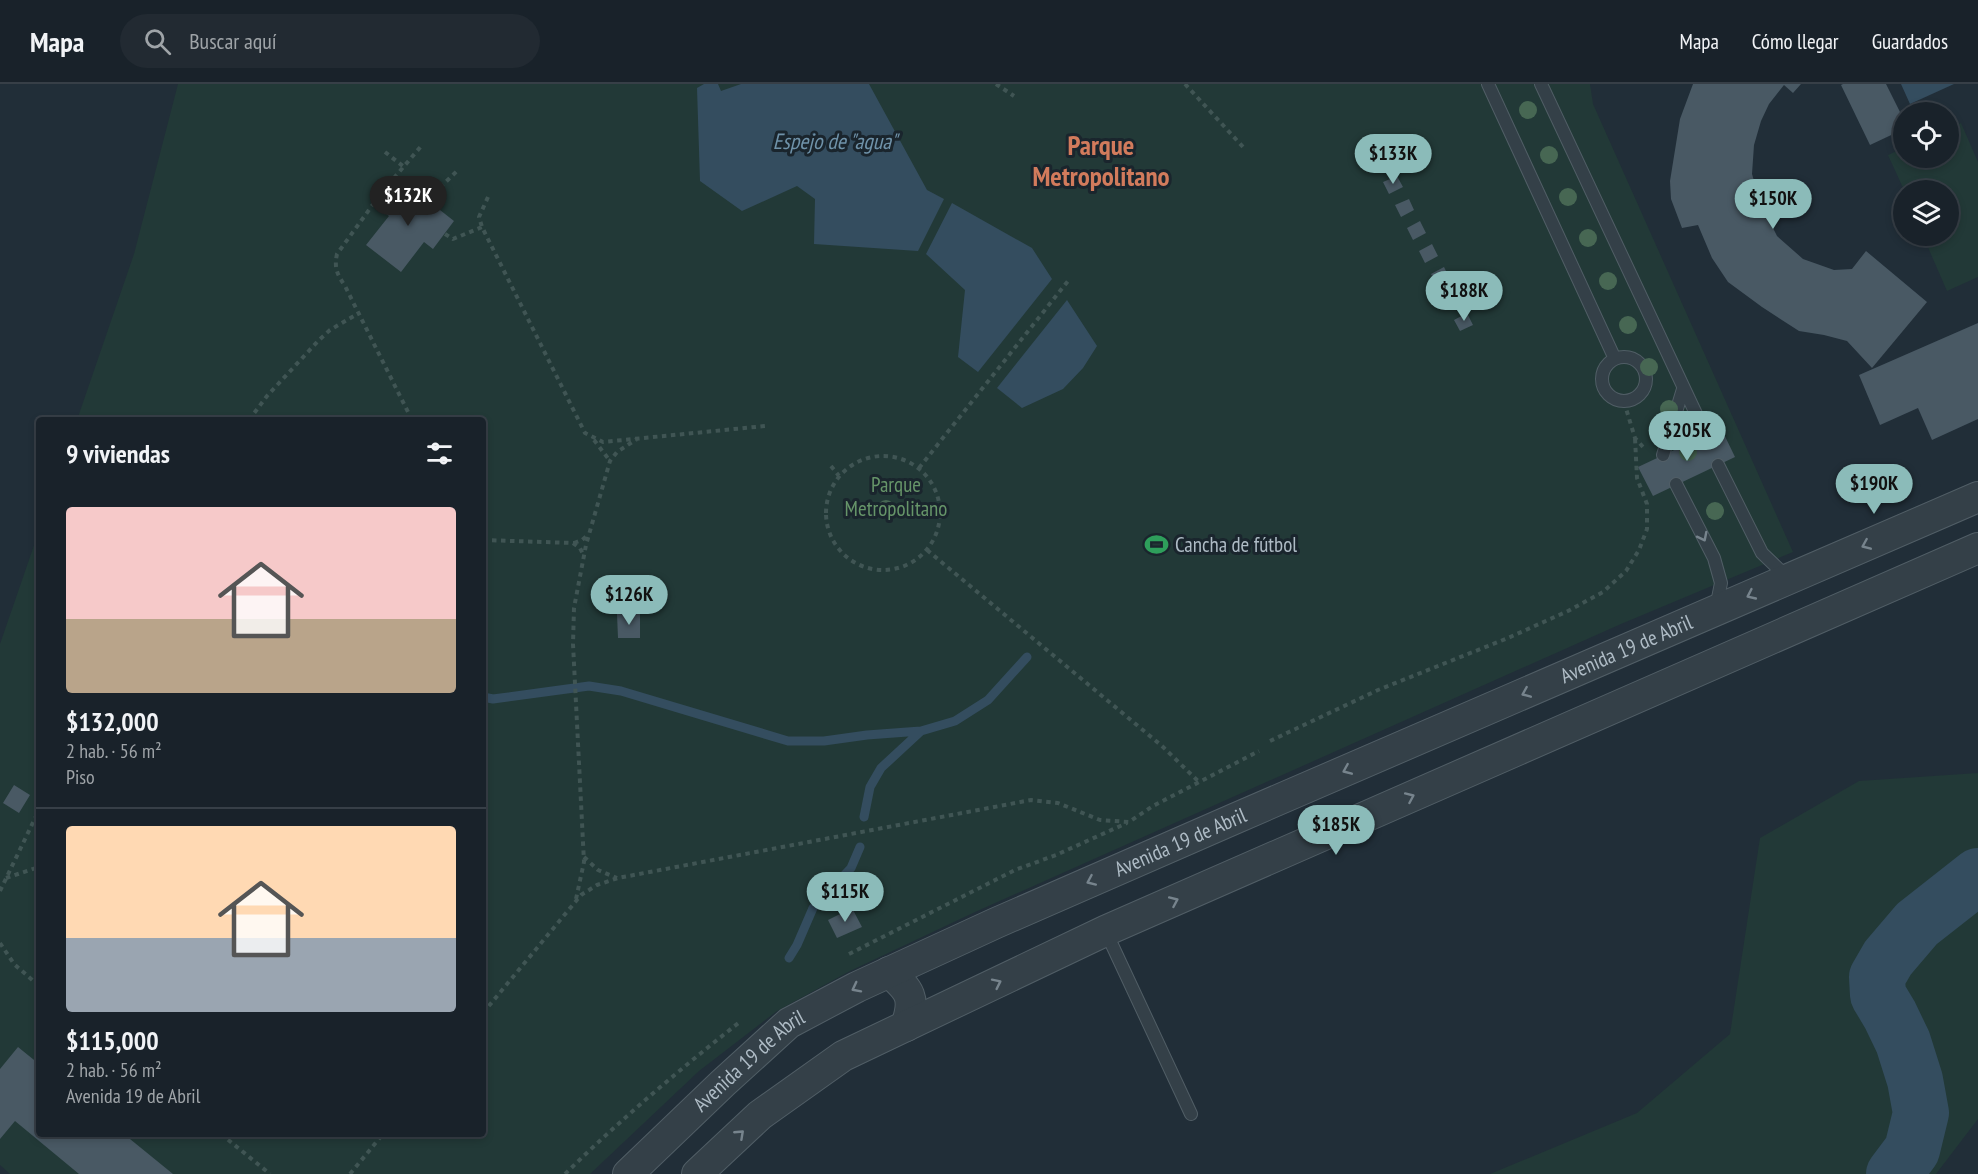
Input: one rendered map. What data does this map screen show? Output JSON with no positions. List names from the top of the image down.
{
  "streets": {
    "street": ["Avenida 19 de Abril"]
  },
  "districts": ["Parque Metropolitano"],
  "water": ["Espejo de \"agua\""],
  "parks": ["Parque Metropolitano"],
  "places": {
    "sports": ["Cancha de fútbol"]
  },
  "page": {
    "header": "Mapa",
    "search": "Buscar aquí",
    "nav": ["Mapa", "Cómo llegar", "Guardados"],
    "price": [
      "$133K",
      "$132K",
      "$150K",
      "$188K",
      "$205K",
      "$190K",
      "$126K",
      "$185K",
      "$115K"
    ],
    "heading": "9 viviendas",
    "list": [
      {
        "name": "$132,000",
        "note": "2 hab. · 56 m² · Piso"
      },
      {
        "name": "$115,000",
        "note": "2 hab. · 56 m² · Avenida 19 de Abril"
      }
    ]
  }
}
